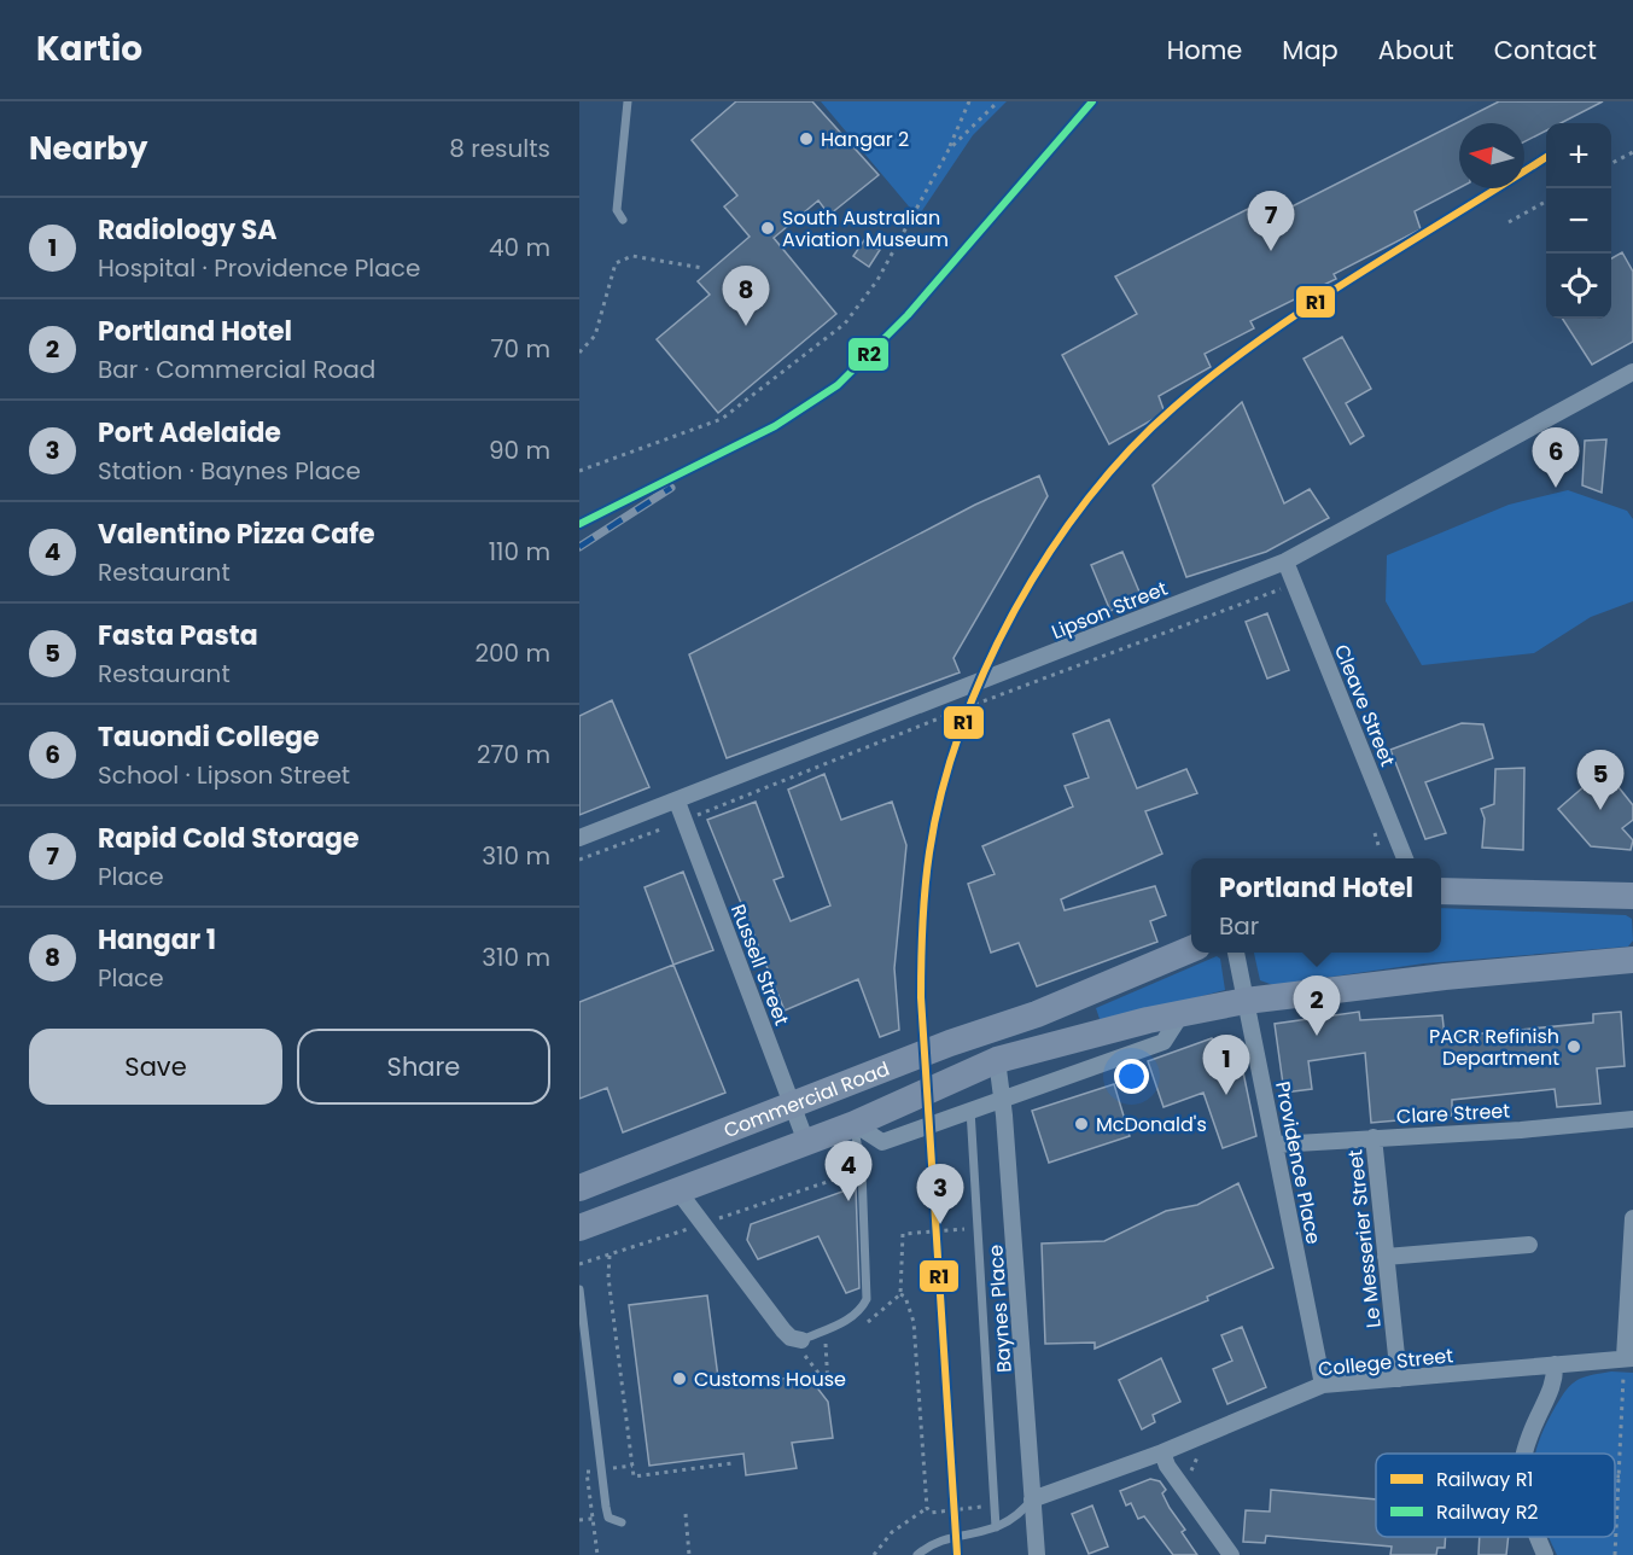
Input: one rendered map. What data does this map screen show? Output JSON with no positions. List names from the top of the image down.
{
  "streets": {
    "main road": ["Commercial Road"],
    "street": [
      "Lipson Street",
      "Cleave Street",
      "Russell Street",
      "Clare Street",
      "Providence Place",
      "Le Messerier Street",
      "Baynes Place",
      "College Street"
    ]
  },
  "crossings": [
    ["Lipson Street", "Cleave Street"],
    ["Lipson Street", "Russell Street"],
    ["Russell Street", "Commercial Road"],
    ["Commercial Road", "Providence Place"],
    ["Commercial Road", "Baynes Place"],
    ["Clare Street", "Providence Place"],
    ["Clare Street", "Le Messerier Street"],
    ["Providence Place", "College Street"],
    ["Le Messerier Street", "College Street"],
    ["Baynes Place", "College Street"]
  ],
  "places": [
    "Hangar 2",
    "South Australian Aviation Museum",
    "PACR Refinish Department",
    "McDonald's",
    "Customs House"
  ],
  "lines": ["rail line R2", "rail line R1"],
  "legend": ["Railway R1", "Railway R2"],
  "north": "left",
  "page": {
    "header": "Kartio",
    "nav": [
      "Home",
      "Map",
      "About",
      "Contact"
    ],
    "heading": ["Nearby", "8 results"],
    "map_buttons": ["+", "−"],
    "pins": [
      "7",
      "8",
      "6",
      "5",
      "2",
      "1",
      "4",
      "3"
    ],
    "list": [
      {
        "mark": "1",
        "name": "Radiology SA",
        "note": "Hospital · Providence Place",
        "value": "40 m"
      },
      {
        "mark": "2",
        "name": "Portland Hotel",
        "note": "Bar · Commercial Road",
        "value": "70 m"
      },
      {
        "mark": "3",
        "name": "Port Adelaide",
        "note": "Station · Baynes Place",
        "value": "90 m"
      },
      {
        "mark": "4",
        "name": "Valentino Pizza Cafe",
        "note": "Restaurant",
        "value": "110 m"
      },
      {
        "mark": "5",
        "name": "Fasta Pasta",
        "note": "Restaurant",
        "value": "200 m"
      },
      {
        "mark": "6",
        "name": "Tauondi College",
        "note": "School · Lipson Street",
        "value": "270 m"
      },
      {
        "mark": "7",
        "name": "Rapid Cold Storage",
        "note": "Place",
        "value": "310 m"
      },
      {
        "mark": "8",
        "name": "Hangar 1",
        "note": "Place",
        "value": "310 m"
      }
    ],
    "popup": ["Portland Hotel", "Bar"],
    "buttons": ["Save", "Share"]
  }
}
